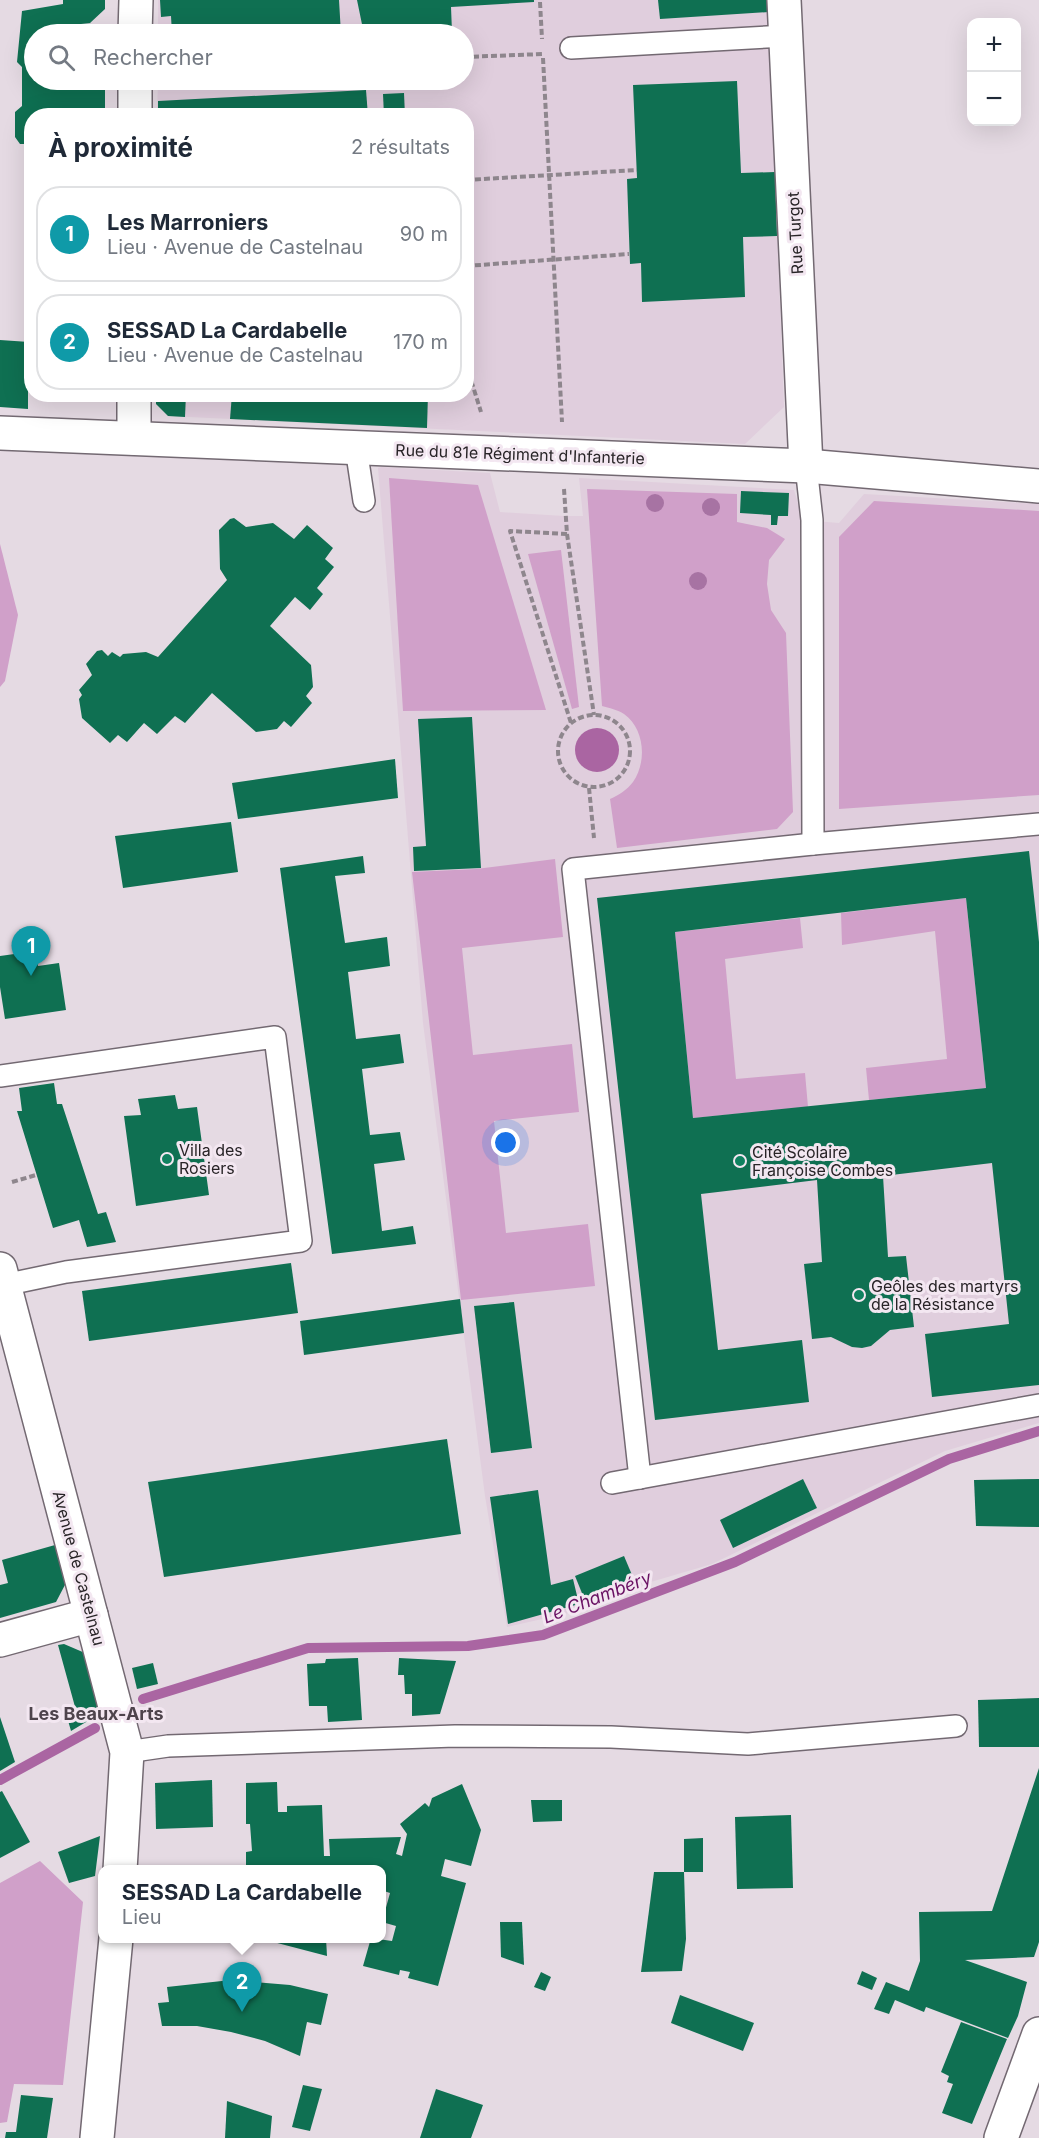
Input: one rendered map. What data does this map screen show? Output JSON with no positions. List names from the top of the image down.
{
  "streets": {
    "street": ["Rue Turgot", "Rue du 81e Régiment d'Infanterie", "Avenue de Castelnau"]
  },
  "crossings": [
    ["Rue Turgot", "Rue du 81e Régiment d'Infanterie"]
  ],
  "districts": ["Les Beaux-Arts"],
  "water": ["Le Chambéry"],
  "places": ["Villa des Rosiers", "Cité Scolaire Françoise Combes", "Geôles des martyrs de la Résistance"],
  "page": {
    "map_buttons": ["+", "−"],
    "search": "Rechercher",
    "heading": ["À proximité", "2 résultats"],
    "list": [
      {
        "mark": "1",
        "name": "Les Marroniers",
        "note": "Lieu · Avenue de Castelnau",
        "value": "90 m"
      },
      {
        "mark": "2",
        "name": "SESSAD La Cardabelle",
        "note": "Lieu · Avenue de Castelnau",
        "value": "170 m"
      }
    ],
    "pins": ["1", "2"],
    "popup": ["SESSAD La Cardabelle", "Lieu"]
  }
}
